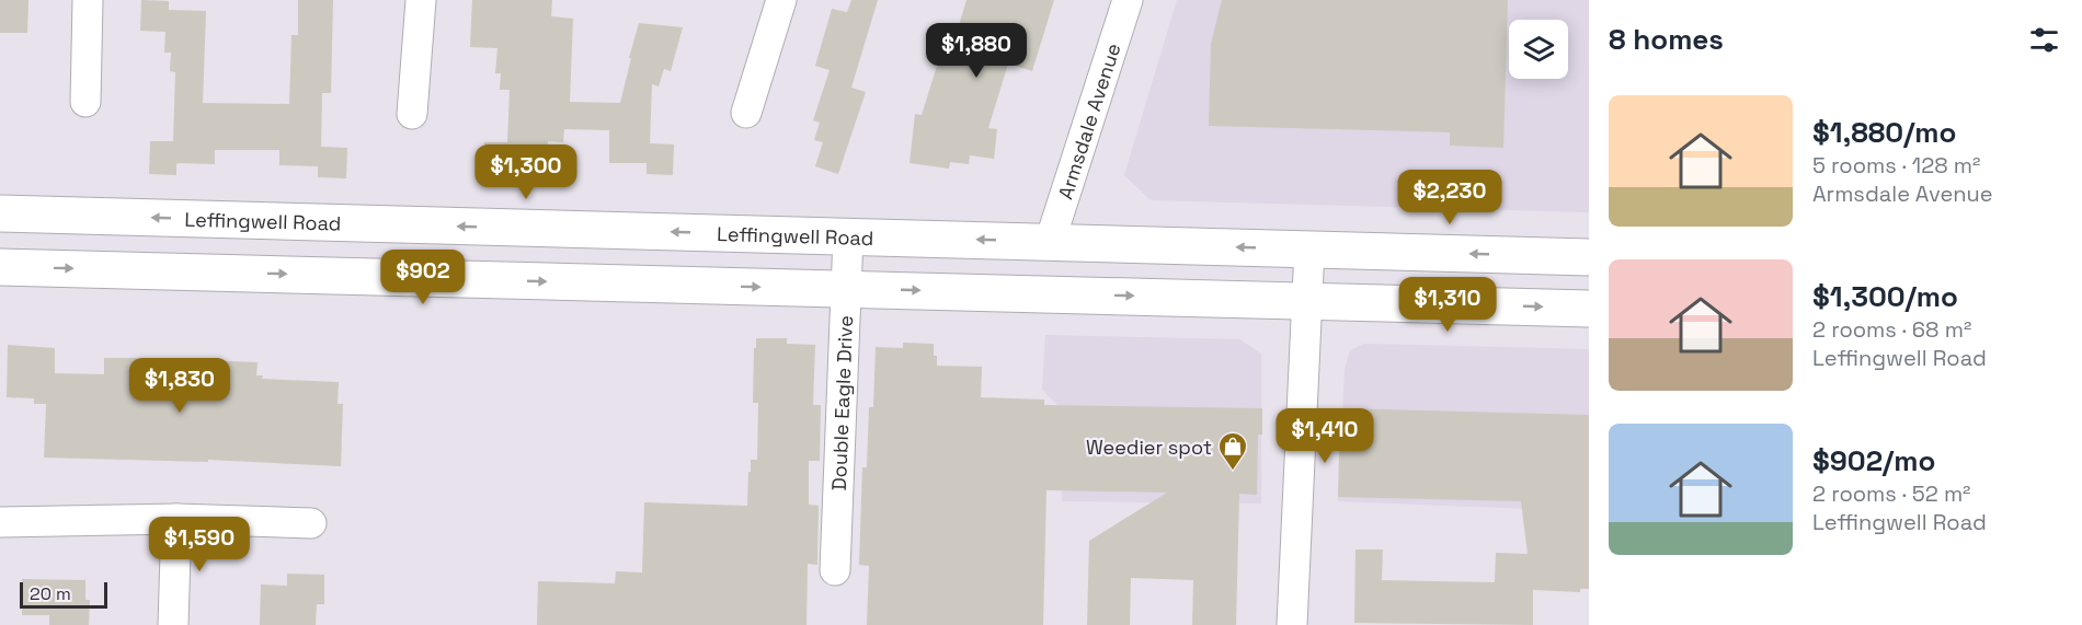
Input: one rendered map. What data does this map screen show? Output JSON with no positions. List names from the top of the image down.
{
  "streets": {
    "main road": ["Leffingwell Road"],
    "street": ["Armsdale Avenue", "Double Eagle Drive"]
  },
  "crossings": [
    ["Armsdale Avenue", "Leffingwell Road"],
    ["Leffingwell Road", "Double Eagle Drive"]
  ],
  "places": {
    "shop": ["Weedier spot"]
  },
  "scale_bar": "20 m",
  "page": {
    "heading": "8 homes",
    "price": [
      "$1,880",
      "$1,300",
      "$2,230",
      "$902",
      "$1,310",
      "$1,830",
      "$1,410",
      "$1,590"
    ],
    "list": [
      {
        "name": "$1,880/mo",
        "note": "5 rooms · 128 m² · Armsdale Avenue"
      },
      {
        "name": "$1,300/mo",
        "note": "2 rooms · 68 m² · Leffingwell Road"
      },
      {
        "name": "$902/mo",
        "note": "2 rooms · 52 m² · Leffingwell Road"
      }
    ],
    "scale": "20 m"
  }
}
